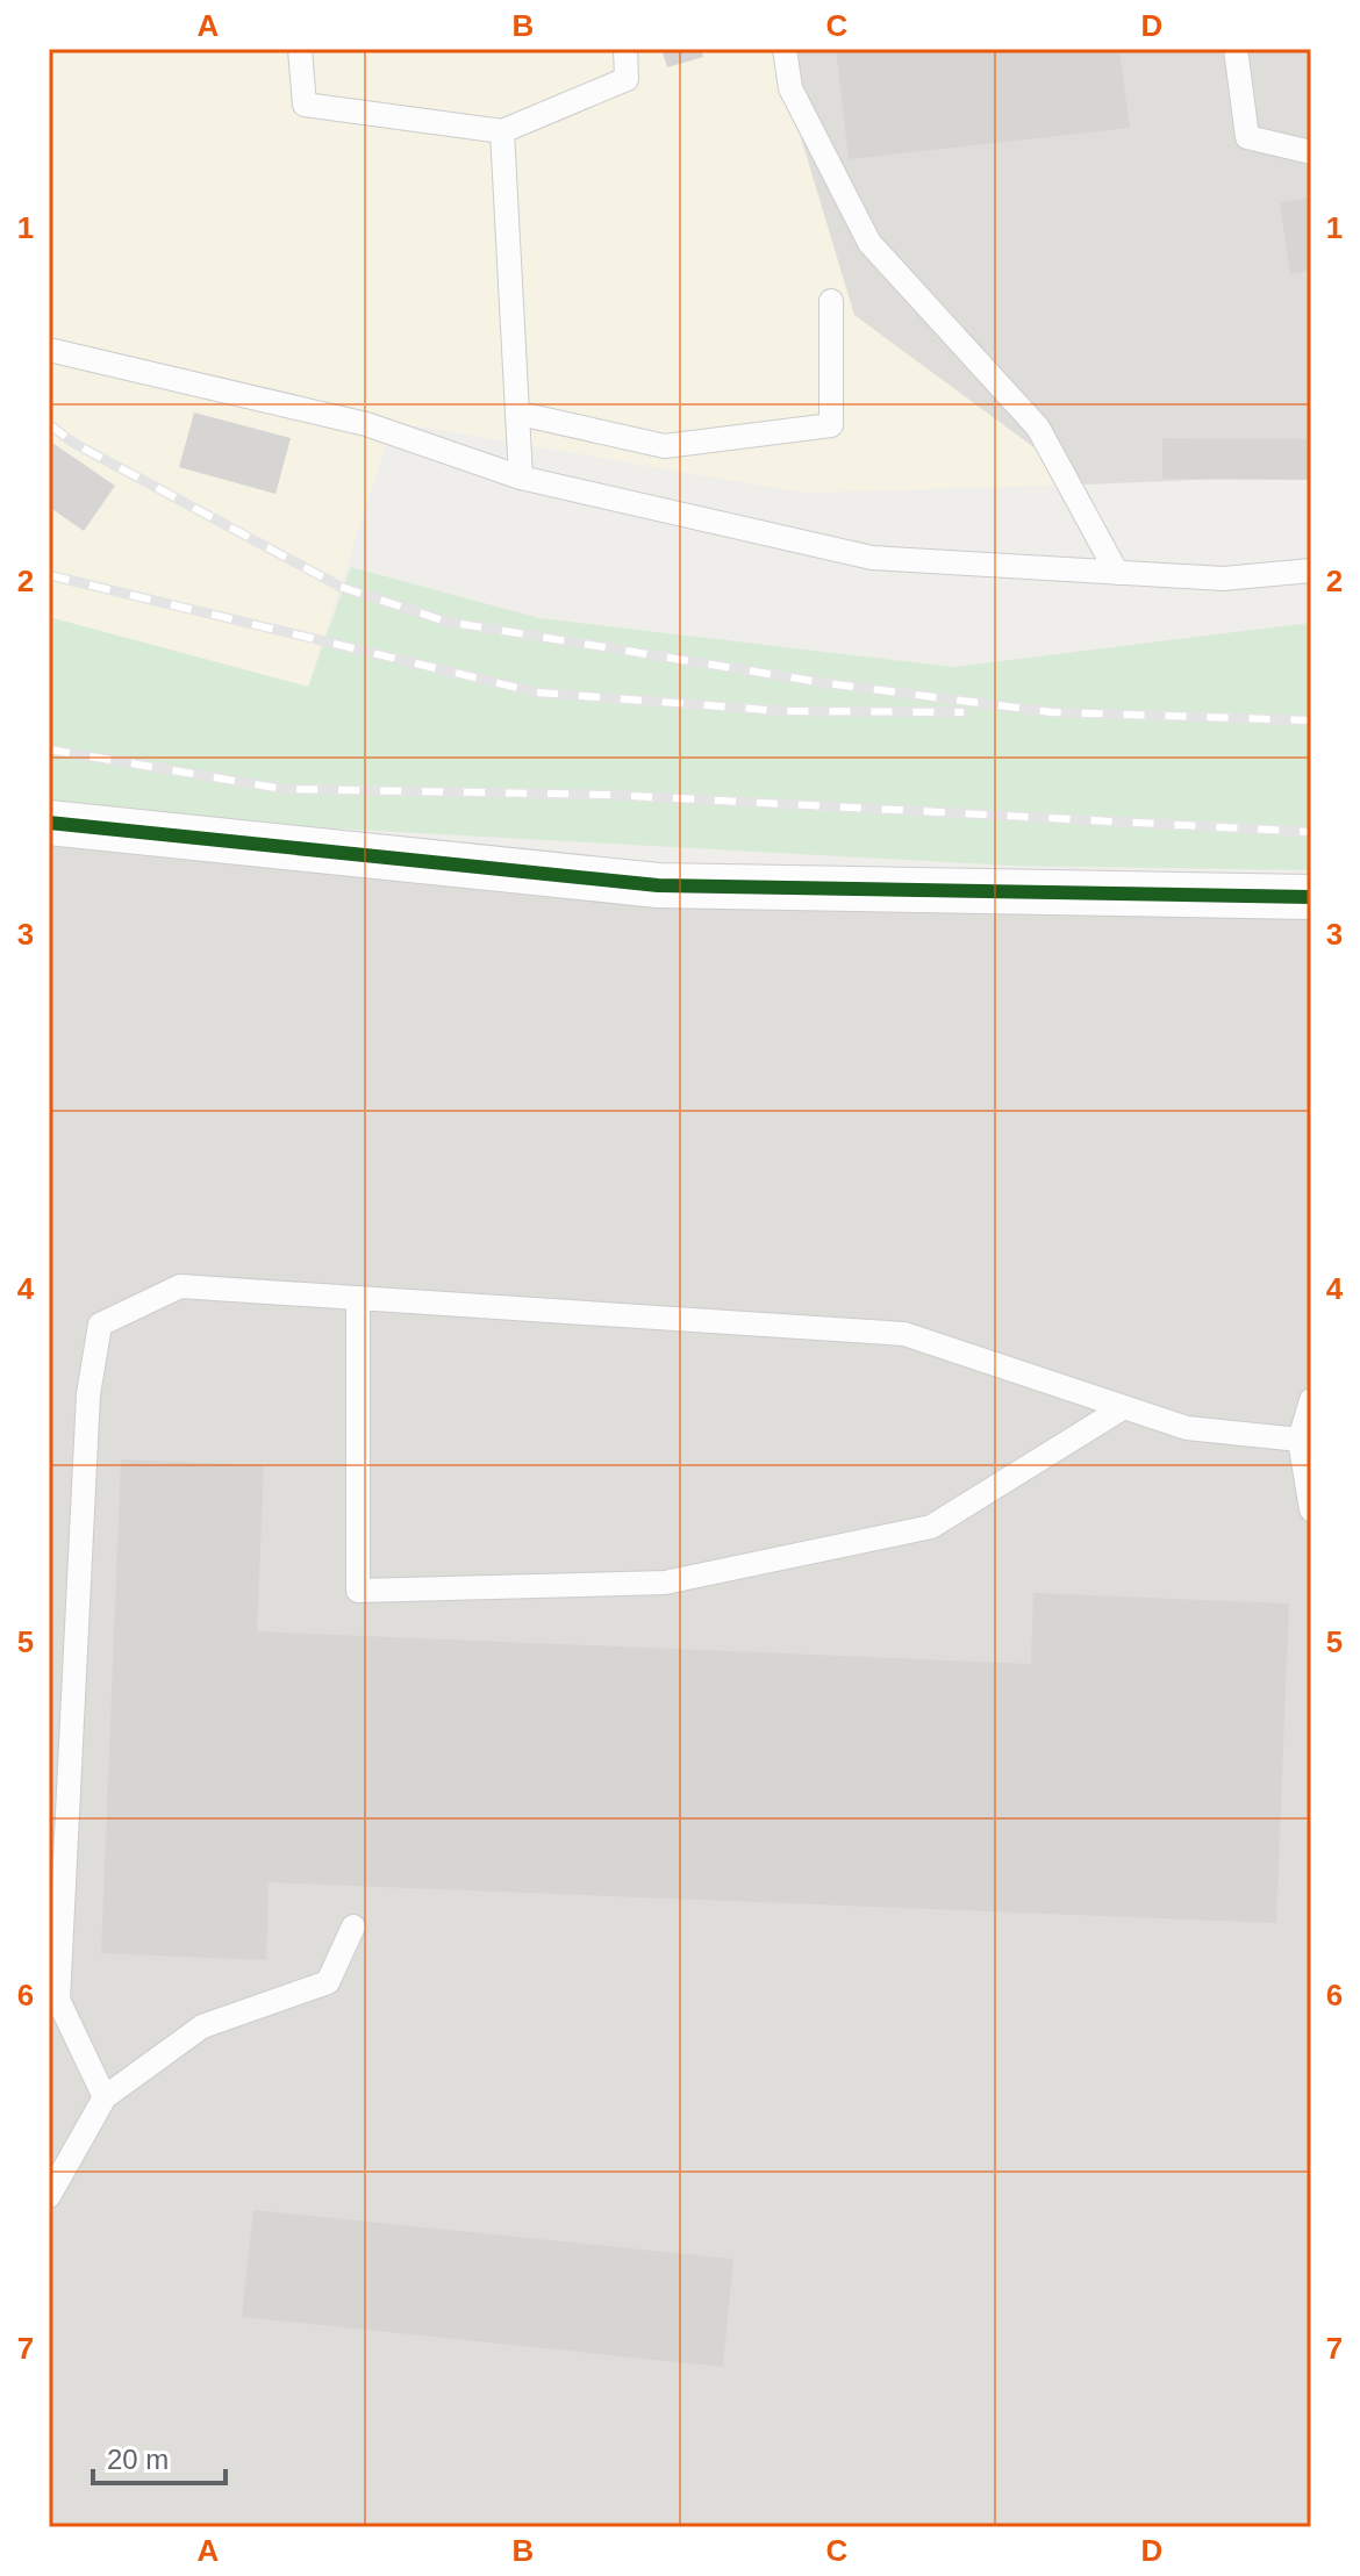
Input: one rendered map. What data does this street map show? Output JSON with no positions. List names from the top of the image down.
{
  "scale_bar": "20 m",
  "grid": {
    "columns": [
      "A",
      "B",
      "C",
      "D"
    ],
    "rows": [
      "1",
      "2",
      "3",
      "4",
      "5",
      "6",
      "7"
    ]
  }
}
